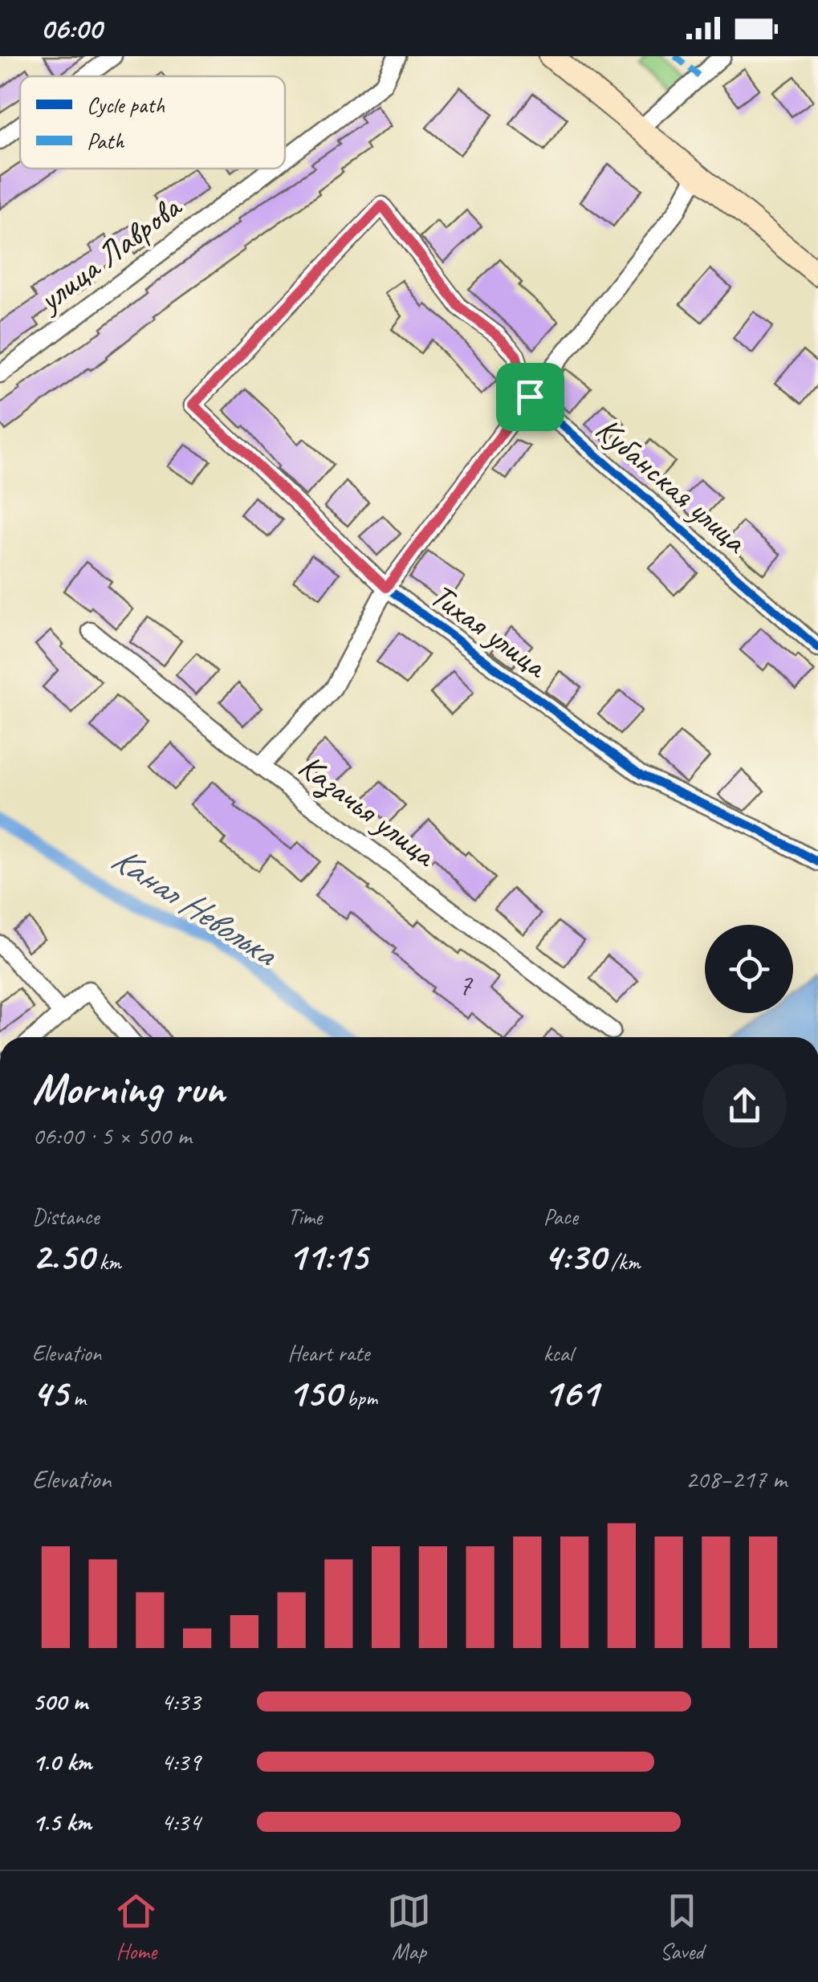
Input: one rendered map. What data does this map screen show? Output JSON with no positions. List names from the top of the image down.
{
  "streets": {
    "street": [
      "улица Лаврова",
      "Кубанская улица",
      "Тихая улица",
      "Казачья улица"
    ]
  },
  "crossings": [
    ["Кубанская улица", "Тихая улица"]
  ],
  "water": ["Канал Неволька"],
  "house_numbers": ["7"],
  "legend": ["Cycle path", "Path"],
  "page": {
    "status": "06:00",
    "heading": ["Morning run", "06:00 · 5 × 500 m"],
    "stats": [
      ["Distance", "2.50 km"],
      ["Time", "11:15"],
      ["Pace", "4:30 /km"],
      ["Elevation", "45 m"],
      ["Heart rate", "150 bpm"],
      ["kcal", "161"]
    ],
    "chart": ["Elevation", "208–217 m"],
    "list": [
      {
        "name": "500 m",
        "note": "4:33"
      },
      {
        "name": "1.0 km",
        "note": "4:39"
      },
      {
        "name": "1.5 km",
        "note": "4:34"
      }
    ],
    "tabs": ["Home", "Map", "Saved"]
  }
}
